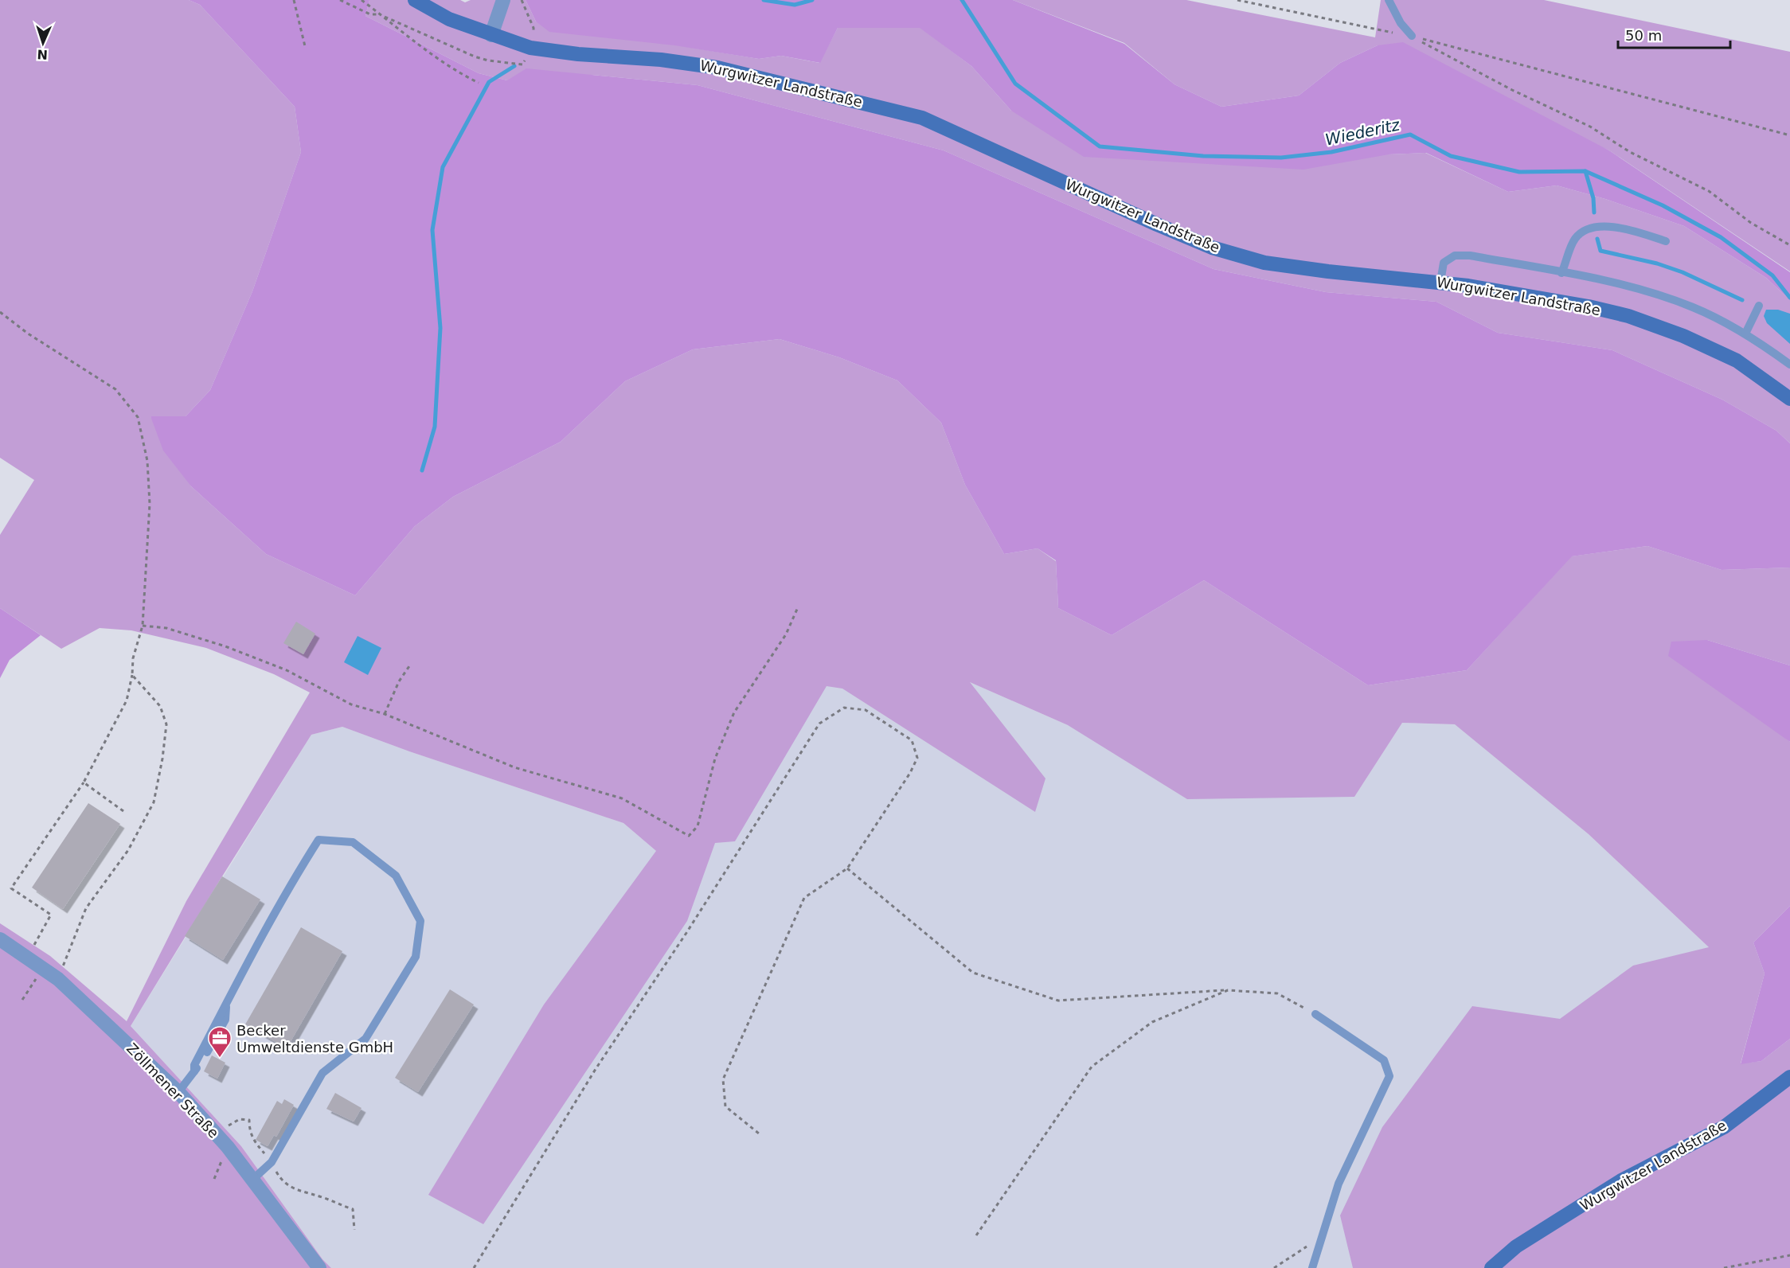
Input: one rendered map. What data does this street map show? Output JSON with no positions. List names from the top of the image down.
{
  "streets": {
    "main road": ["Wurgwitzer Landstraße"],
    "street": ["Zöllmener Straße"]
  },
  "water": ["Wiederitz"],
  "places": {
    "office": ["Becker Umweltdienste GmbH"]
  },
  "scale_bar": "50 m",
  "north": "bottom"
}
